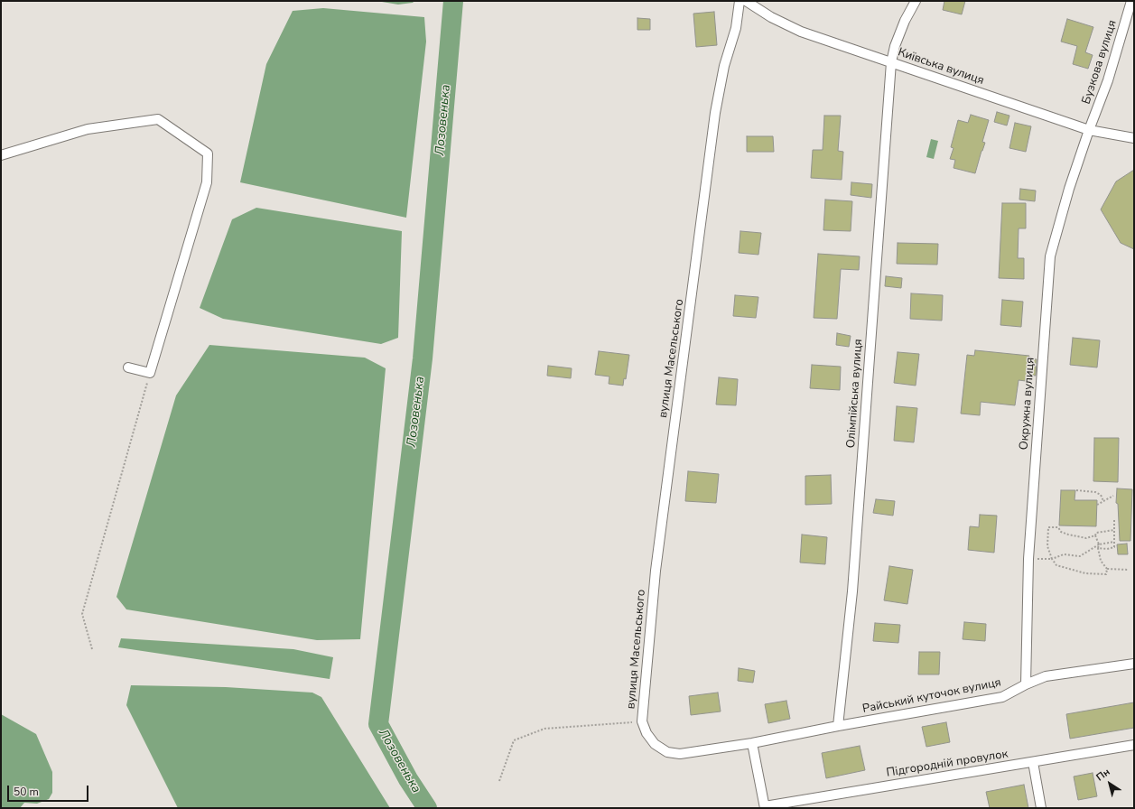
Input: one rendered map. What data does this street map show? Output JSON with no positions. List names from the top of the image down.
{
  "streets": {
    "street": [
      "Бузкова вулиця",
      "Київська вулиця",
      "вулиця Масельського",
      "Олімпійська вулиця",
      "Окружна вулиця",
      "Райський куточок вулиця",
      "Підгородній провулок"
    ]
  },
  "crossings": [
    ["Бузкова вулиця", "Київська вулиця"],
    ["Бузкова вулиця", "Окружна вулиця"],
    ["Київська вулиця", "Олімпійська вулиця"],
    ["Київська вулиця", "Окружна вулиця"],
    ["вулиця Масельського", "Райський куточок вулиця"],
    ["Олімпійська вулиця", "Райський куточок вулиця"],
    ["Окружна вулиця", "Райський куточок вулиця"]
  ],
  "water": ["Лозовенька"],
  "scale_bar": "50 m",
  "north": "top left"
}
